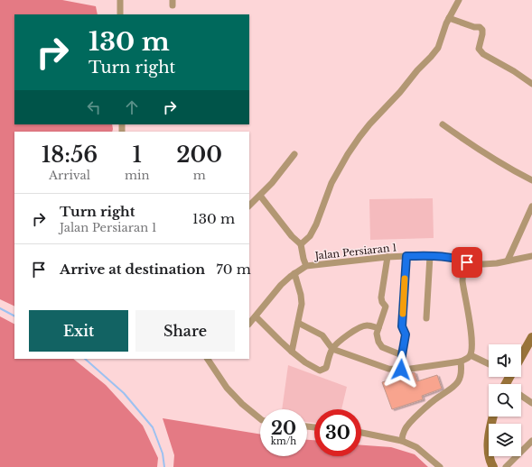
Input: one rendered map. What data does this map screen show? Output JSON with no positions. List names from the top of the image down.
{
  "streets": {
    "street": ["Jalan Persiaran 1"]
  },
  "page": {
    "turn": ["130 m", "Turn right"],
    "eta": [
      "18:56",
      "Arrival",
      "1",
      "min",
      "200",
      "m"
    ],
    "list": [
      {
        "name": "Turn right",
        "note": "Jalan Persiaran 1",
        "value": "130 m"
      },
      {
        "name": "Arrive at destination",
        "value": "70 m"
      }
    ],
    "buttons": ["Exit", "Share"],
    "speed": "20 km/h",
    "limit": "30"
  }
}
